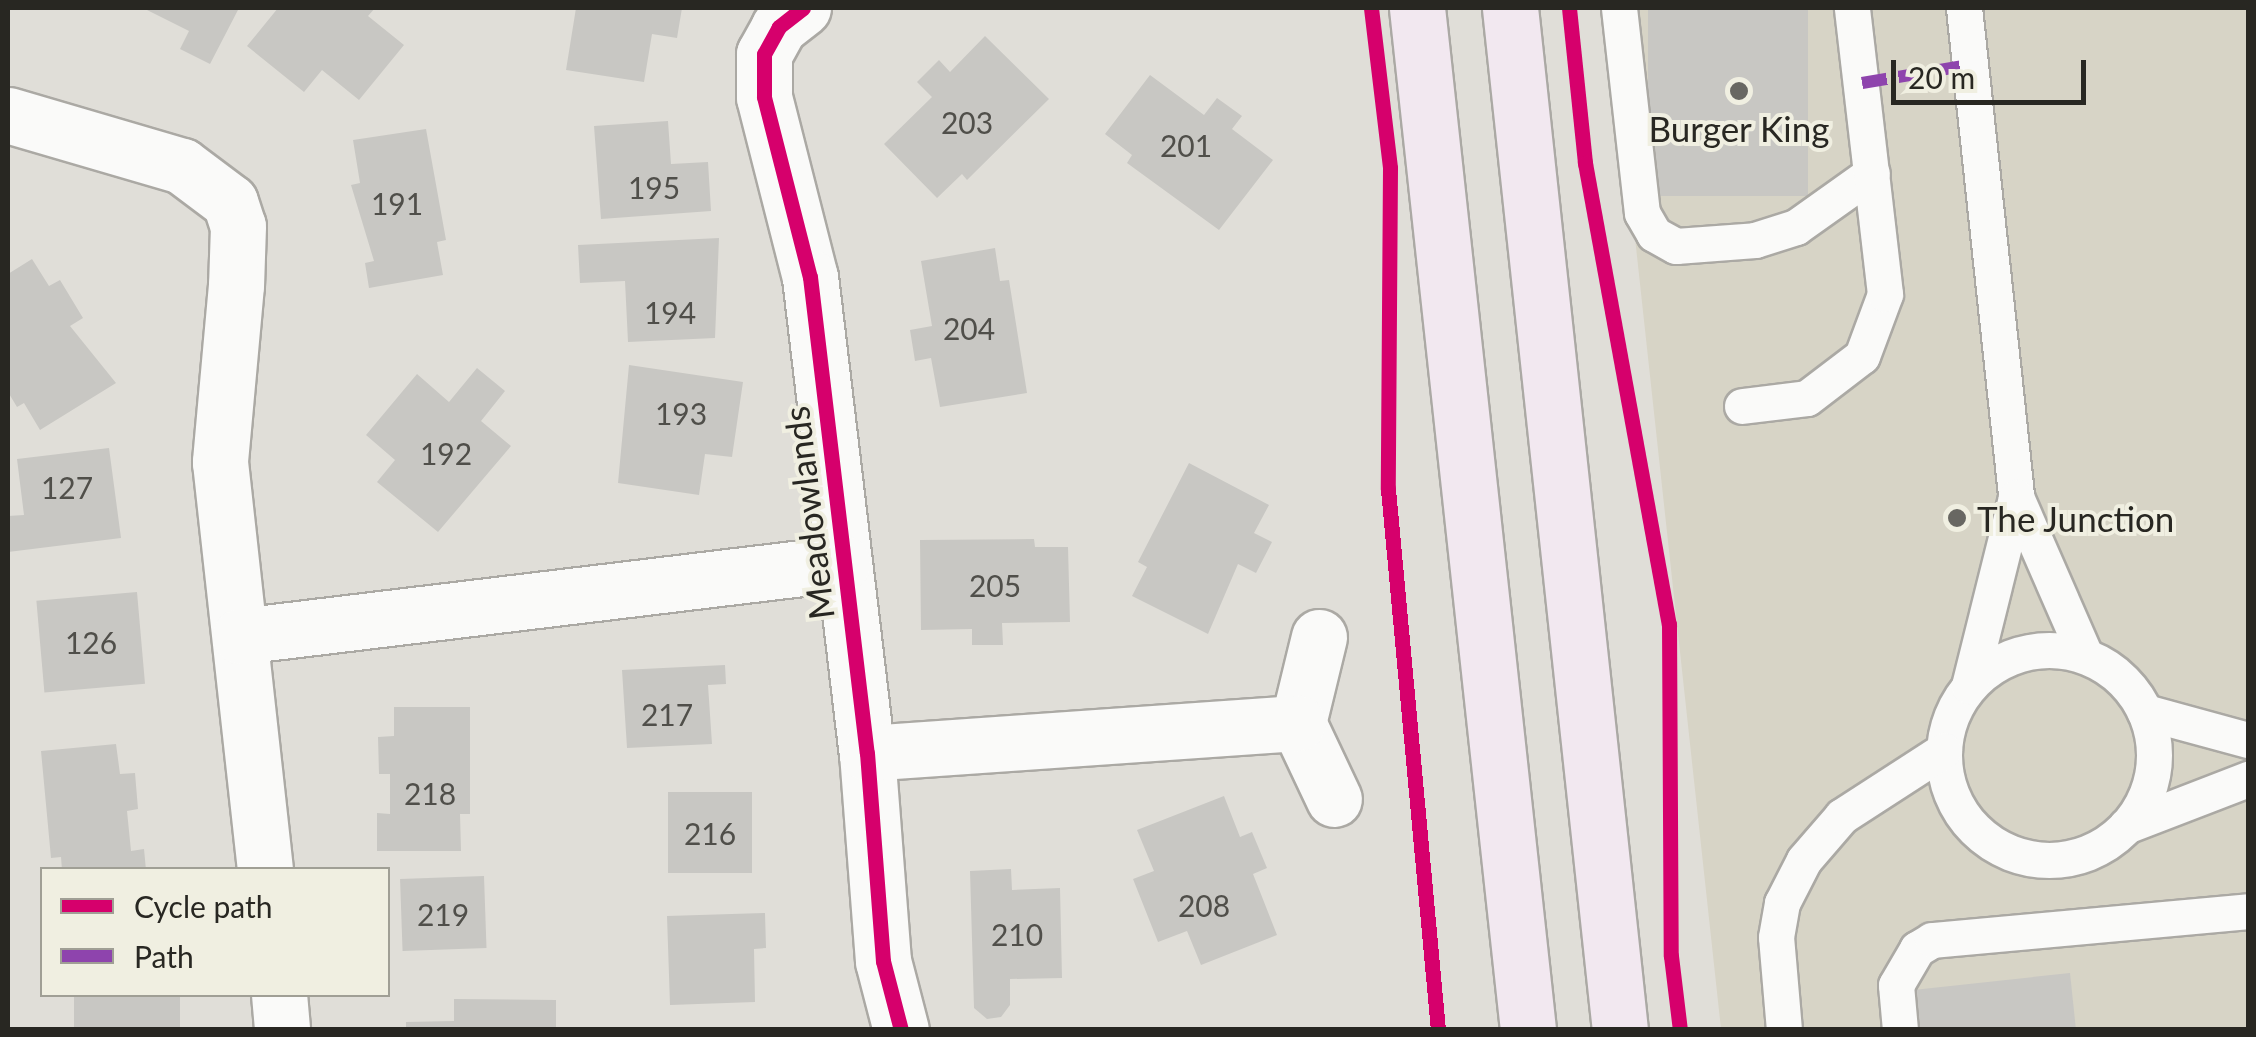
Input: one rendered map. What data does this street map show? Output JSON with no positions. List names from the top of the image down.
{
  "streets": {
    "street": ["Meadowlands"]
  },
  "places": ["Burger King", "The Junction"],
  "house_numbers": [
    "203",
    "201",
    "195",
    "191",
    "194",
    "204",
    "193",
    "192",
    "127",
    "205",
    "126",
    "217",
    "218",
    "216",
    "208",
    "219",
    "210"
  ],
  "legend": ["Cycle path", "Path"],
  "scale_bar": "20 m"
}
